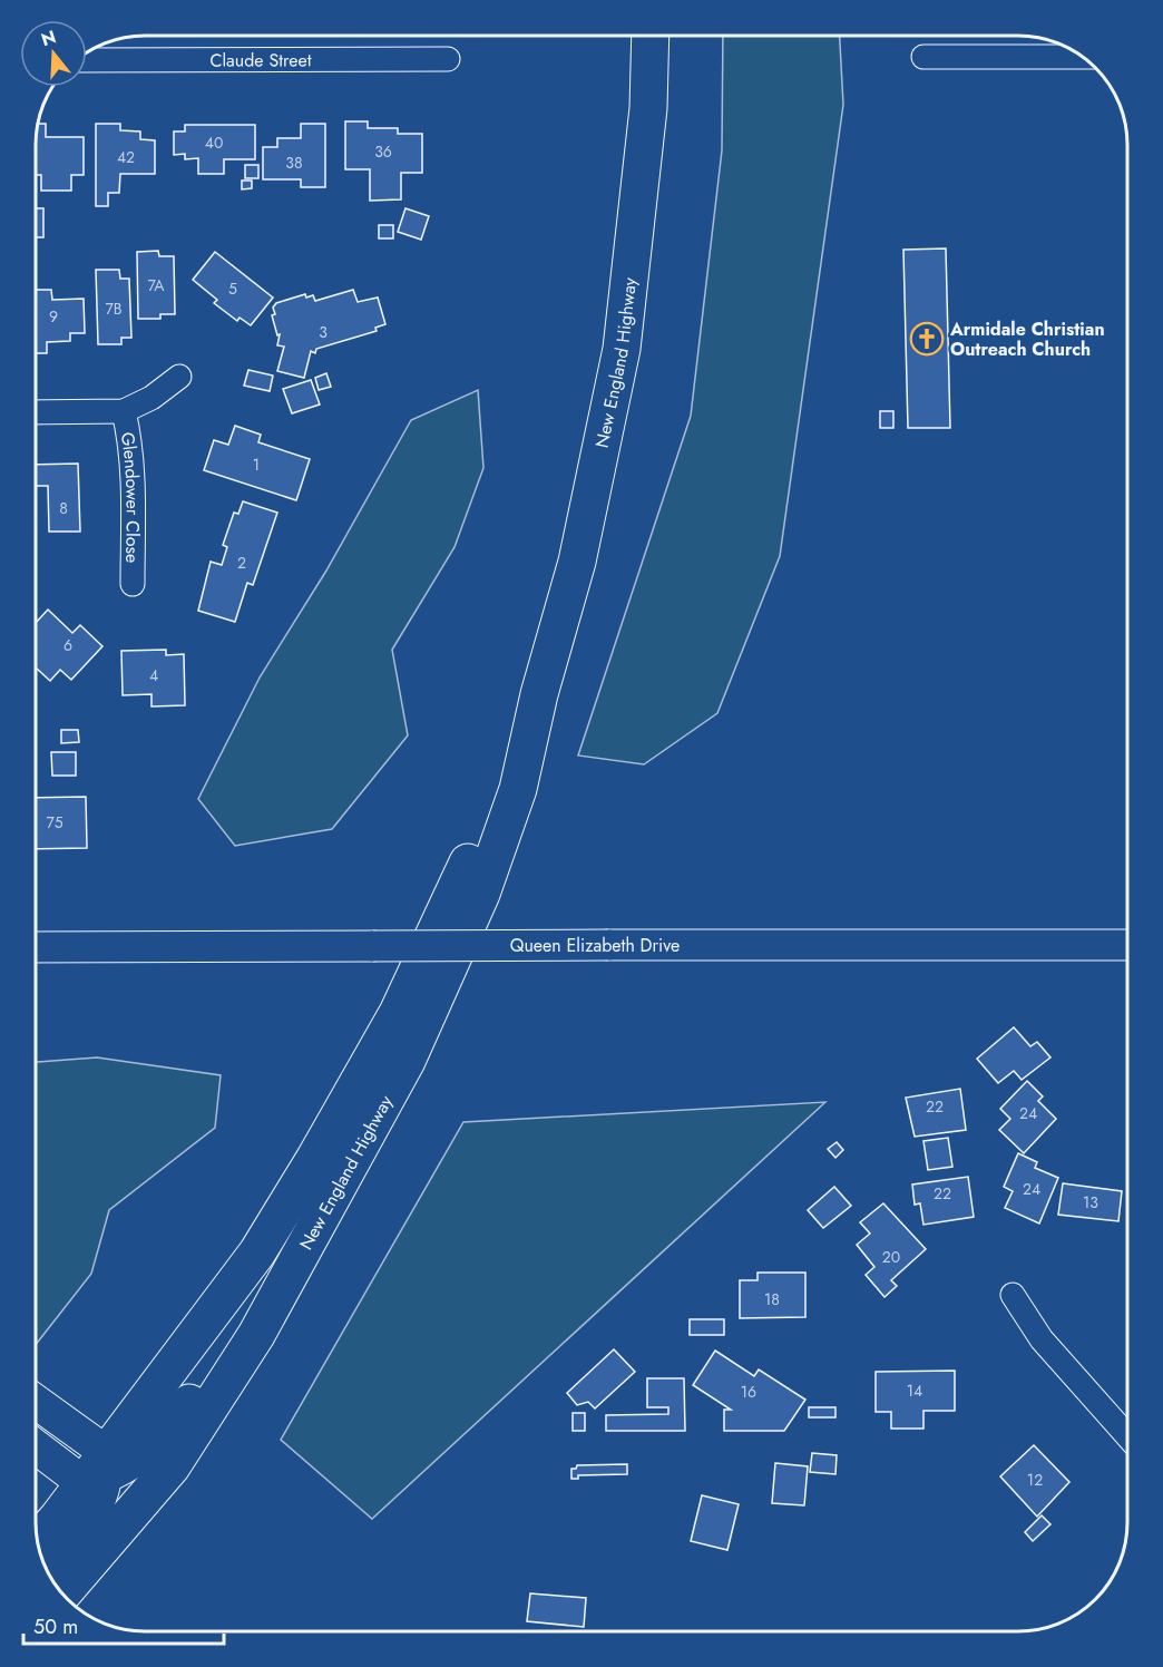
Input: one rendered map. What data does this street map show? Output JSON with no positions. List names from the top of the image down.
{
  "streets": {
    "highway": ["New England Highway"],
    "street": ["Claude Street", "Glendower Close", "Queen Elizabeth Drive"]
  },
  "places": {
    "church": ["Armidale Christian Outreach Church"]
  },
  "house_numbers": [
    "40",
    "36",
    "42",
    "38",
    "7A",
    "5",
    "7B",
    "9",
    "3",
    "1",
    "8",
    "2",
    "6",
    "4",
    "75",
    "22",
    "24",
    "24",
    "22",
    "13",
    "20",
    "18",
    "14",
    "16",
    "12"
  ],
  "scale_bar": "50 m",
  "north": "top"
}
